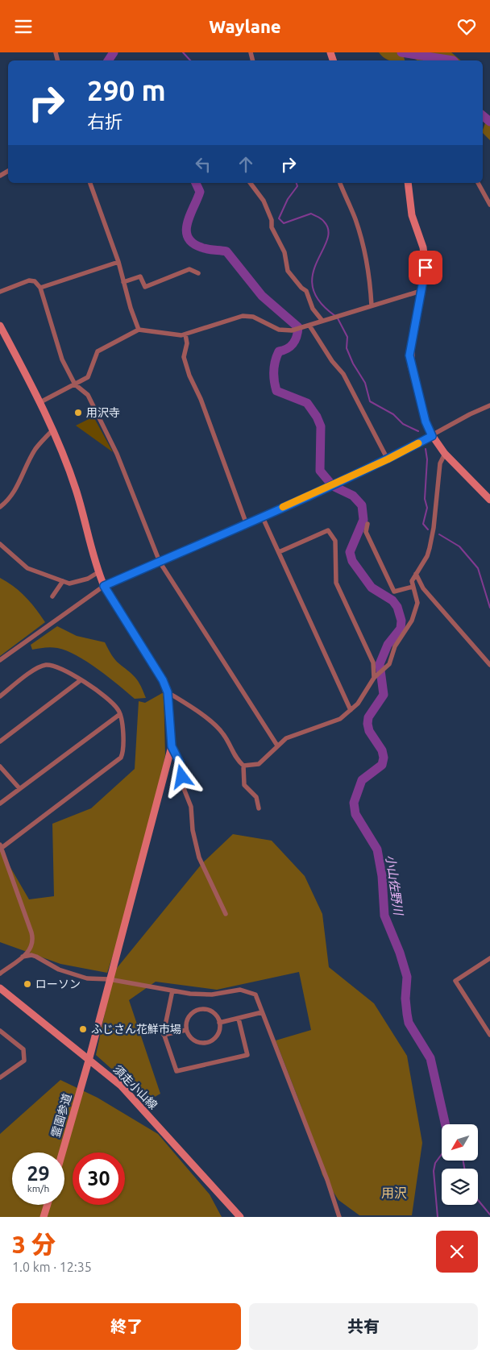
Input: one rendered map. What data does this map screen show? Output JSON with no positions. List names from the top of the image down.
{
  "streets": {
    "street": ["須走小山線", "霊園参道"]
  },
  "crossings": [
    ["須走小山線", "霊園参道"]
  ],
  "districts": ["用沢"],
  "water": ["小山佐野川"],
  "places": ["用沢寺", "ローソン", "ふじさん花鮮市場"],
  "north": "bottom left",
  "page": {
    "header": "Waylane",
    "turn": ["290 m", "右折"],
    "speed": "29 km/h",
    "limit": "30",
    "heading": ["3 分", "1.0 km · 12:35"],
    "buttons": ["終了", "共有"]
  }
}
